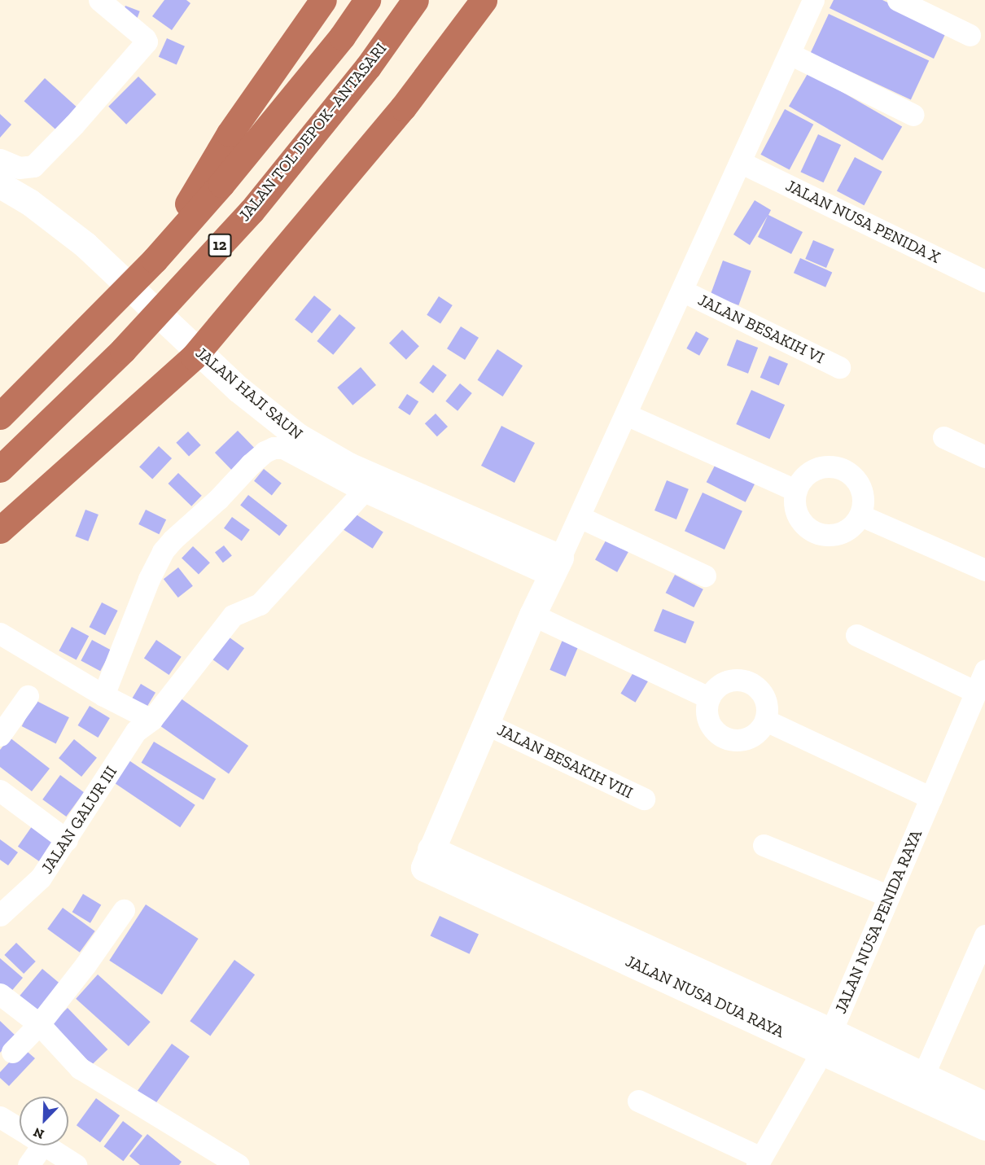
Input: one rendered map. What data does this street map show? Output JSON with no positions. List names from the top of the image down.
{
  "streets": {
    "highway": ["JALAN TOL DEPOK–ANTASARI", "12"],
    "street": [
      "JALAN NUSA PENIDA X",
      "JALAN BESAKIH VI",
      "JALAN HAJI SAUN",
      "JALAN BESAKIH VIII",
      "JALAN GALUR III",
      "JALAN NUSA PENIDA RAYA",
      "JALAN NUSA DUA RAYA"
    ]
  },
  "crossings": [
    ["JALAN BESAKIH VIII", "JALAN NUSA DUA RAYA"],
    ["JALAN NUSA PENIDA RAYA", "JALAN NUSA DUA RAYA"]
  ],
  "north": "bottom left"
}
